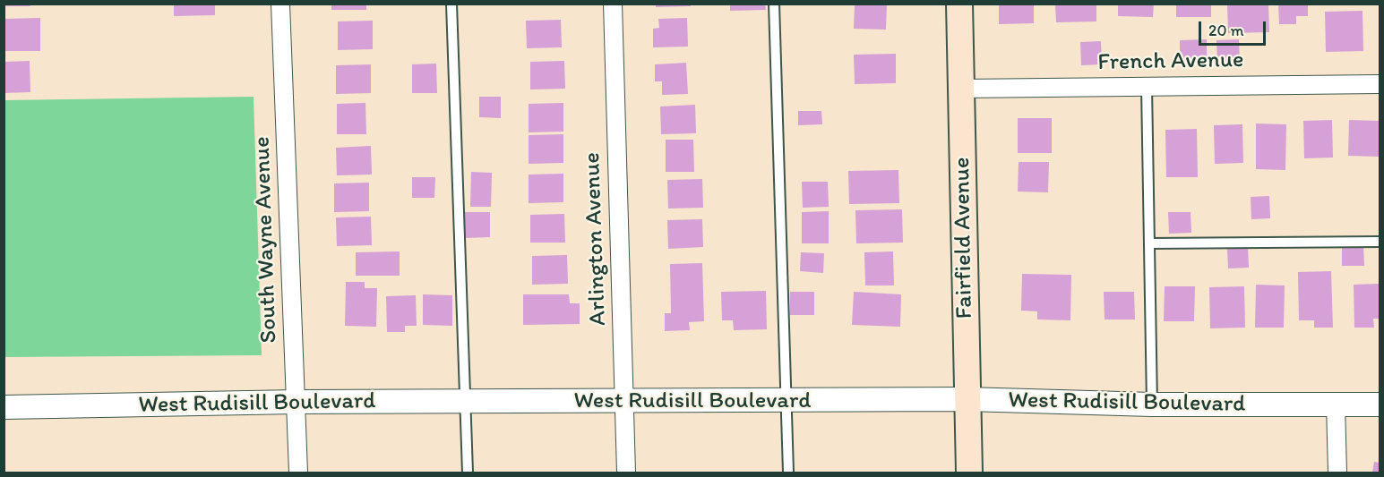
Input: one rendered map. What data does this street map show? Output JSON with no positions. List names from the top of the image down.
{
  "streets": {
    "main road": ["Fairfield Avenue"],
    "street": [
      "French Avenue",
      "Arlington Avenue",
      "South Wayne Avenue",
      "West Rudisill Boulevard"
    ]
  },
  "crossings": [
    ["French Avenue", "Fairfield Avenue"],
    ["Fairfield Avenue", "West Rudisill Boulevard"],
    ["Arlington Avenue", "West Rudisill Boulevard"],
    ["South Wayne Avenue", "West Rudisill Boulevard"]
  ],
  "scale_bar": "20 m"
}
